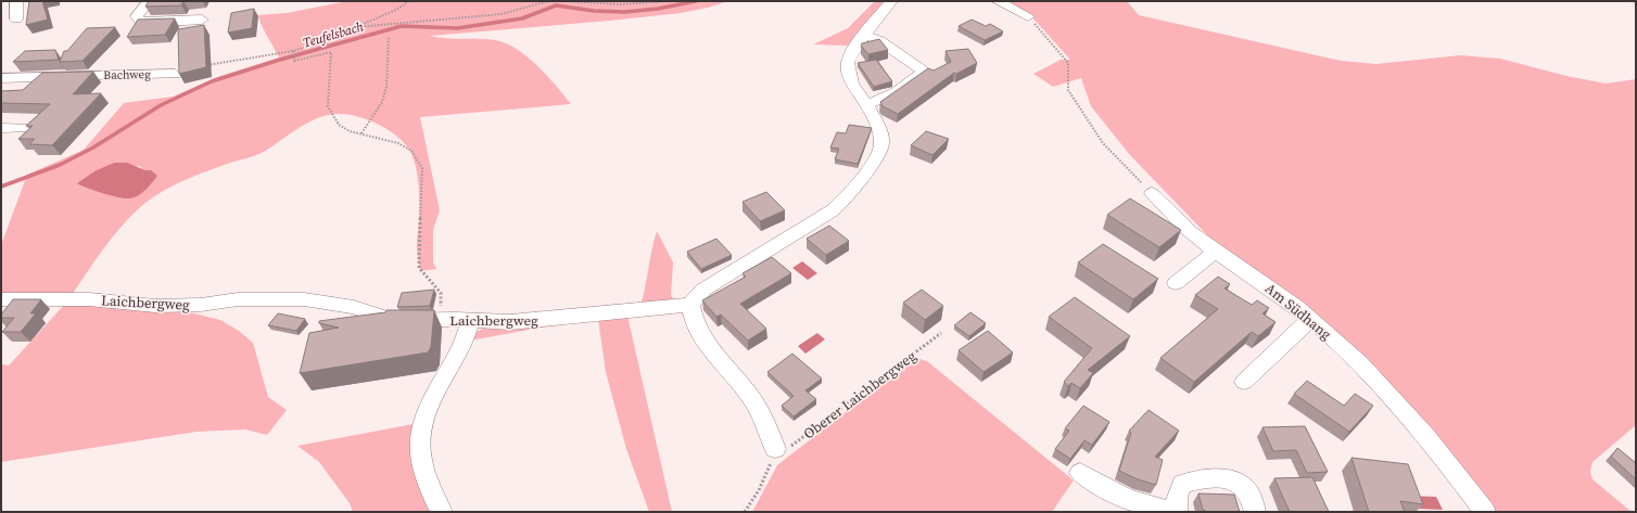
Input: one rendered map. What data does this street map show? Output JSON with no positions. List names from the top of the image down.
{
  "streets": {
    "street": ["Bachweg", "Laichbergweg", "Am Südhang"],
    "path": ["Oberer Laichbergweg"]
  },
  "water": ["Teufelsbach"]
}
